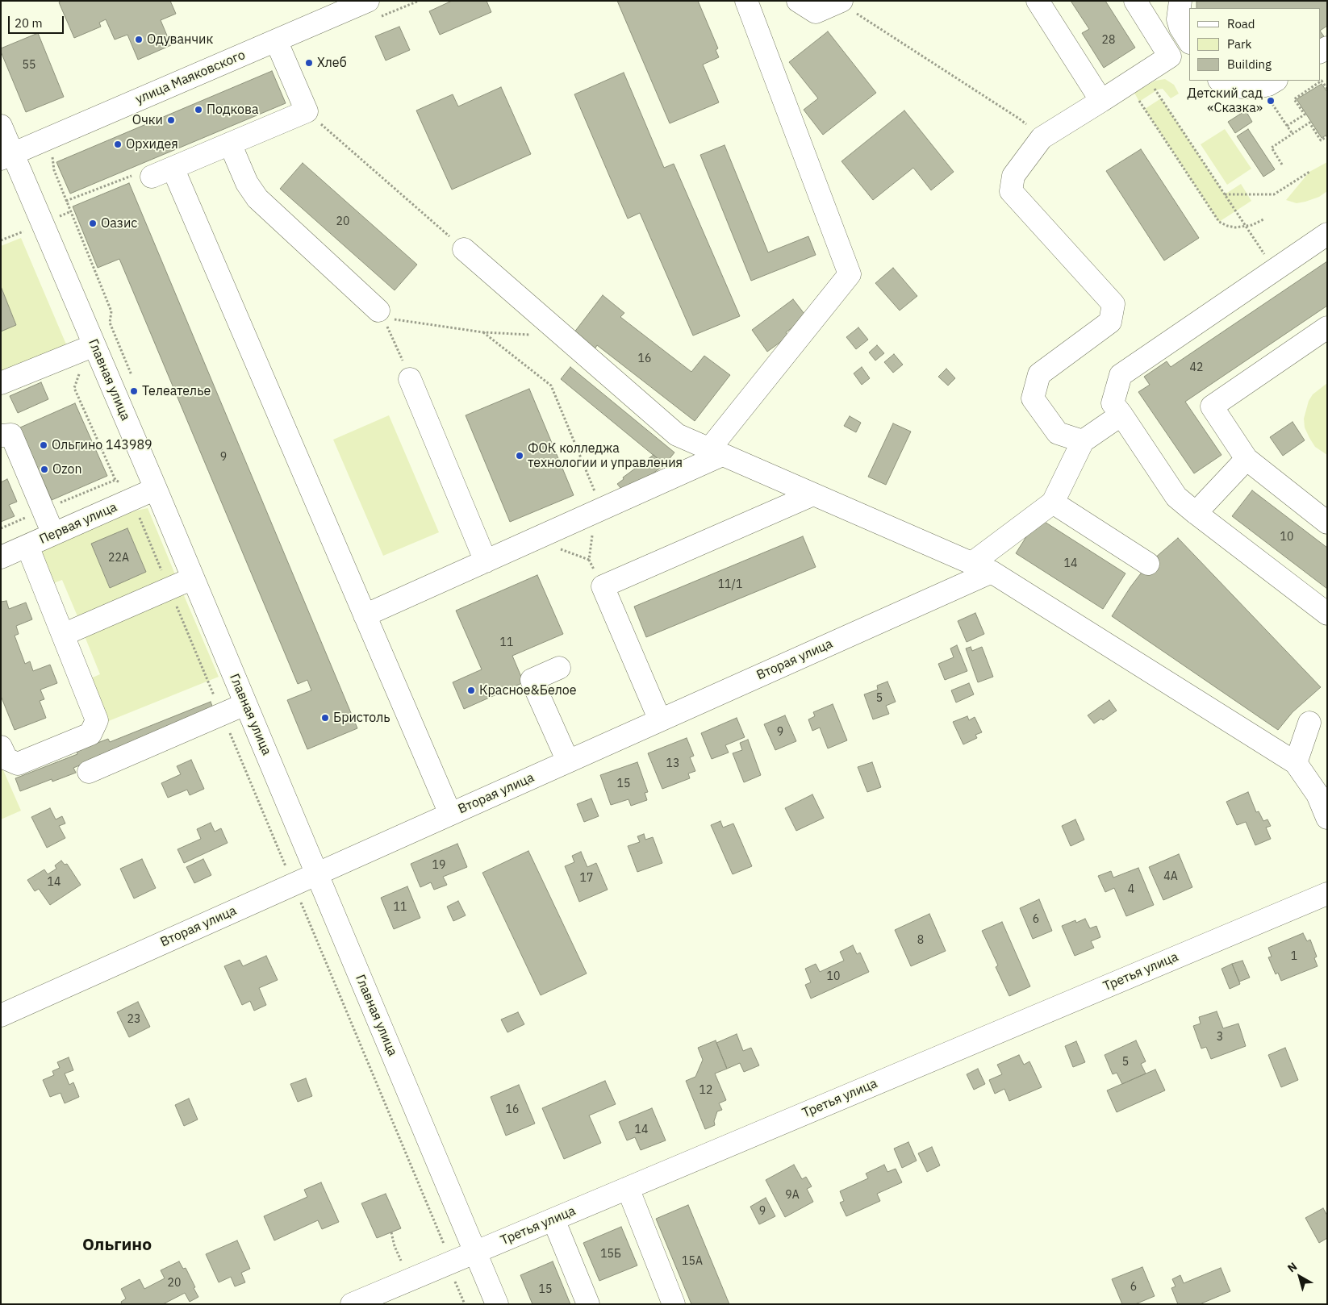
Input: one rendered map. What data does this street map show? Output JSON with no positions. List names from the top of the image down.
{
  "streets": {
    "street": [
      "улица Маяковского",
      "Главная улица",
      "Первая улица",
      "Вторая улица",
      "Третья улица"
    ]
  },
  "crossings": [
    ["улица Маяковского", "Главная улица"],
    ["Главная улица", "Первая улица"],
    ["Главная улица", "Вторая улица"],
    ["Главная улица", "Третья улица"]
  ],
  "districts": ["Ольгино"],
  "places": [
    "Одуванчик",
    "Хлеб",
    "Детский сад «Сказка»",
    "Подкова",
    "Очки",
    "Орхидея",
    "Оазис",
    "Телеателье",
    "Ольгино 143989",
    "ФОК колледжа технологии и управления",
    "Ozon",
    "Красное&Белое",
    "Бристоль"
  ],
  "house_numbers": [
    "28",
    "55",
    "20",
    "16",
    "42",
    "9",
    "10",
    "22А",
    "14",
    "11/1",
    "11",
    "5",
    "9",
    "13",
    "15",
    "19",
    "4А",
    "17",
    "14",
    "4",
    "11",
    "6",
    "8",
    "1",
    "10",
    "23",
    "3",
    "5",
    "12",
    "16",
    "14",
    "9А",
    "9",
    "15Б",
    "15А",
    "20",
    "6",
    "15"
  ],
  "legend": ["Road", "Park", "Building"],
  "scale_bar": "20 m",
  "north": "top left"
}
